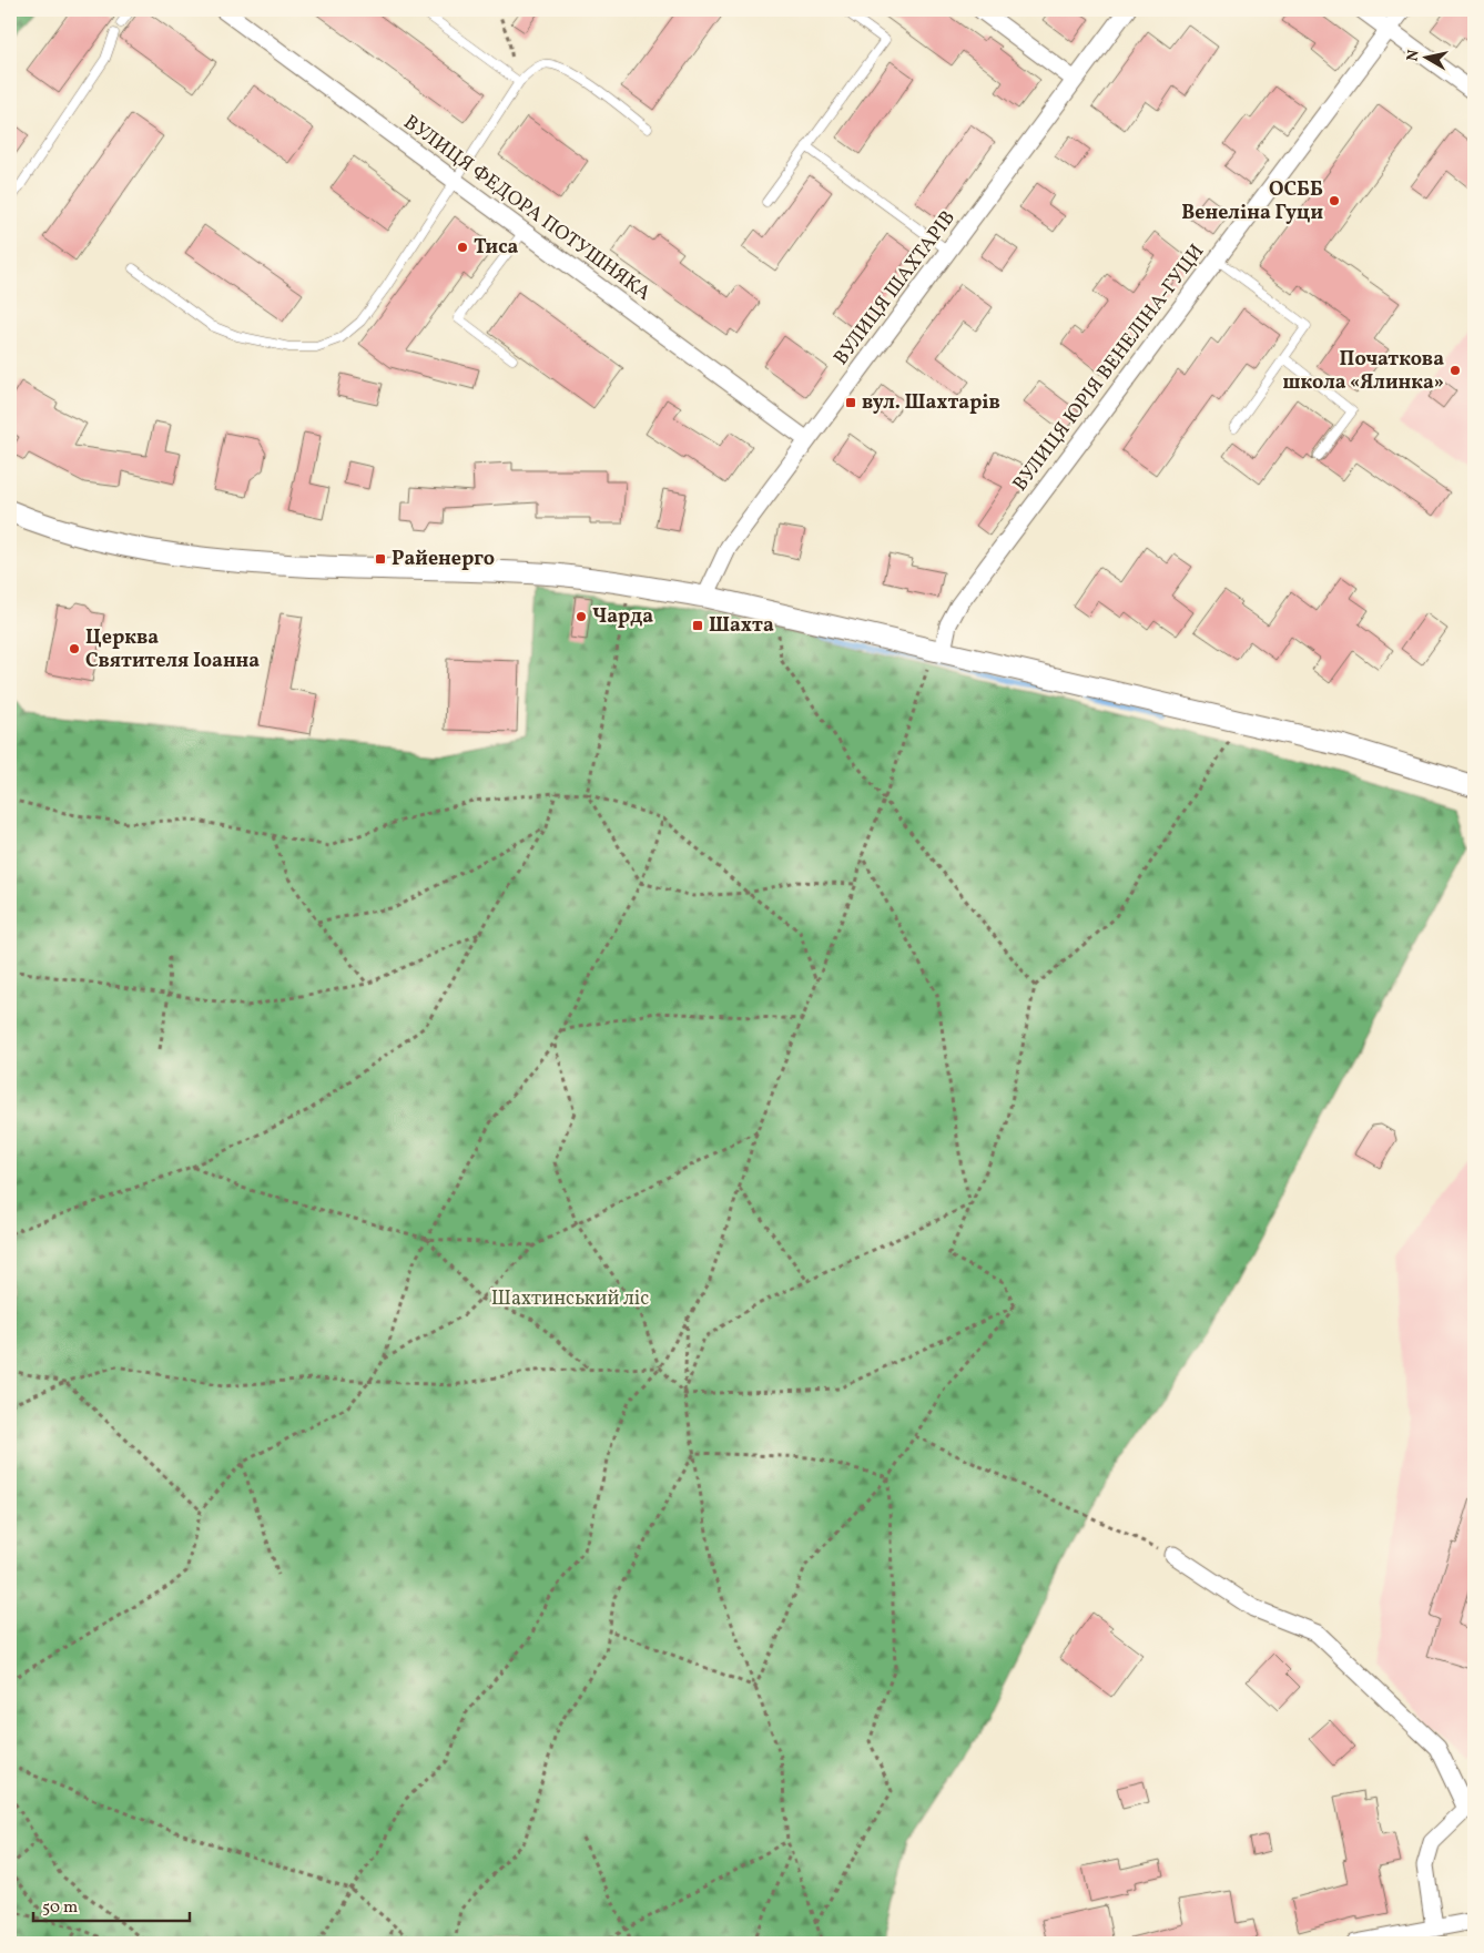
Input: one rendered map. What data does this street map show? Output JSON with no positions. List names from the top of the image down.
{
  "streets": {
    "street": ["ВУЛИЦЯ ФЕДОРА ПОТУШНЯКА", "ВУЛИЦЯ ШАХТАРІВ", "ВУЛИЦЯ ЮРІЯ ВЕНЕЛІНА-ГУЦИ"]
  },
  "crossings": [
    ["ВУЛИЦЯ ФЕДОРА ПОТУШНЯКА", "ВУЛИЦЯ ШАХТАРІВ"]
  ],
  "parks": ["Шахтинський ліс"],
  "places": {
    "other": [
      "ОСББ Венеліна Гуци",
      "Тиса",
      "Початкова школа «Ялинка»",
      "Чарда",
      "Церква Святителя Іоанна"
    ],
    "transit": ["вул. Шахтарів", "Райенерго", "Шахта"]
  },
  "scale_bar": "50 m",
  "north": "left"
}
